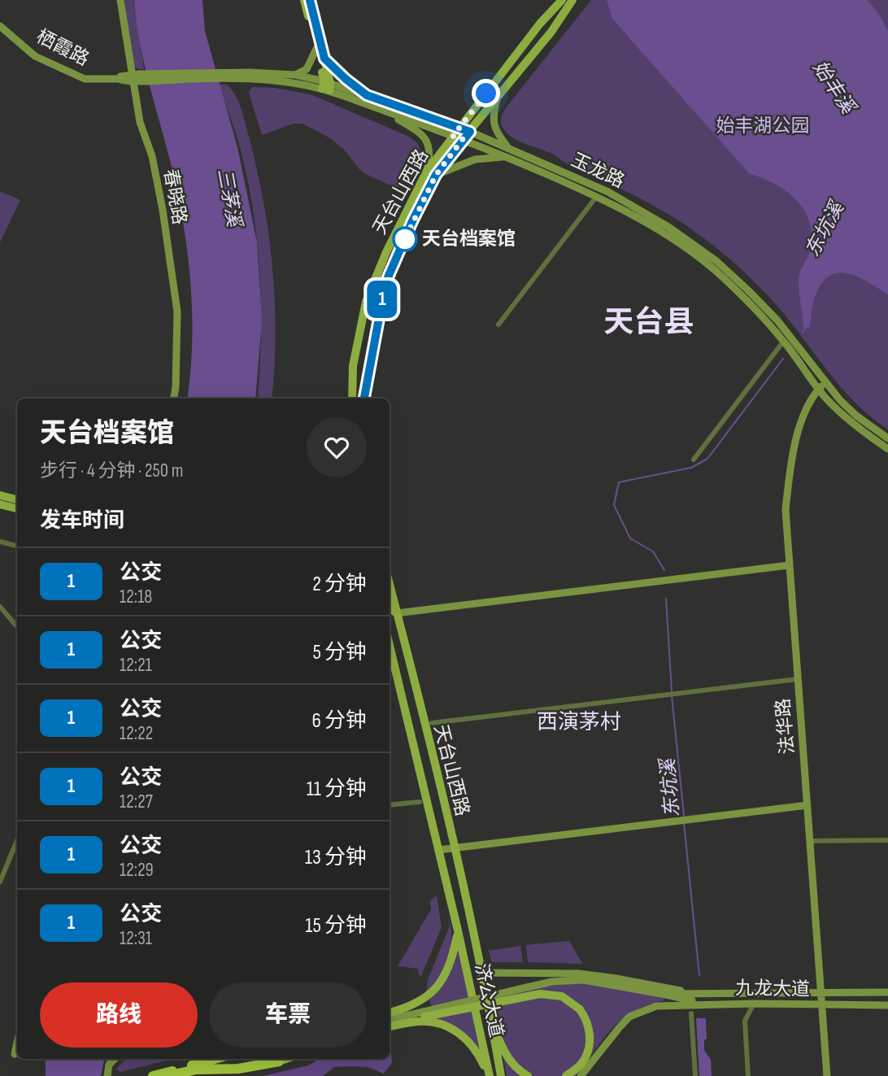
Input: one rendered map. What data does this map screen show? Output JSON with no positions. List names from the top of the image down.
{
  "streets": {
    "main road": [
      "栖霞路",
      "玉龙路",
      "天台山西路",
      "春晓路",
      "法华路",
      "九龙大道",
      "济公大道"
    ]
  },
  "crossings": [
    ["栖霞路", "玉龙路"],
    ["栖霞路", "春晓路"],
    ["玉龙路", "天台山西路"],
    ["玉龙路", "法华路"],
    ["天台山西路", "济公大道"],
    ["法华路", "九龙大道"]
  ],
  "districts": ["天台县", "西演茅村"],
  "water": ["始丰溪", "三茅溪", "东坑溪"],
  "parks": ["始丰湖公园"],
  "places": ["天台档案馆"],
  "lines": ["bus line 1"],
  "page": {
    "on_map": "1",
    "heading": [
      ["天台档案馆", "步行 · 4 分钟 · 250 m"],
      "发车时间"
    ],
    "list": [
      {
        "mark": "1",
        "name": "公交",
        "note": "12:18",
        "value": "2 分钟"
      },
      {
        "mark": "1",
        "name": "公交",
        "note": "12:21",
        "value": "5 分钟"
      },
      {
        "mark": "1",
        "name": "公交",
        "note": "12:22",
        "value": "6 分钟"
      },
      {
        "mark": "1",
        "name": "公交",
        "note": "12:27",
        "value": "11 分钟"
      },
      {
        "mark": "1",
        "name": "公交",
        "note": "12:29",
        "value": "13 分钟"
      },
      {
        "mark": "1",
        "name": "公交",
        "note": "12:31",
        "value": "15 分钟"
      }
    ],
    "buttons": ["路线", "车票"]
  }
}
